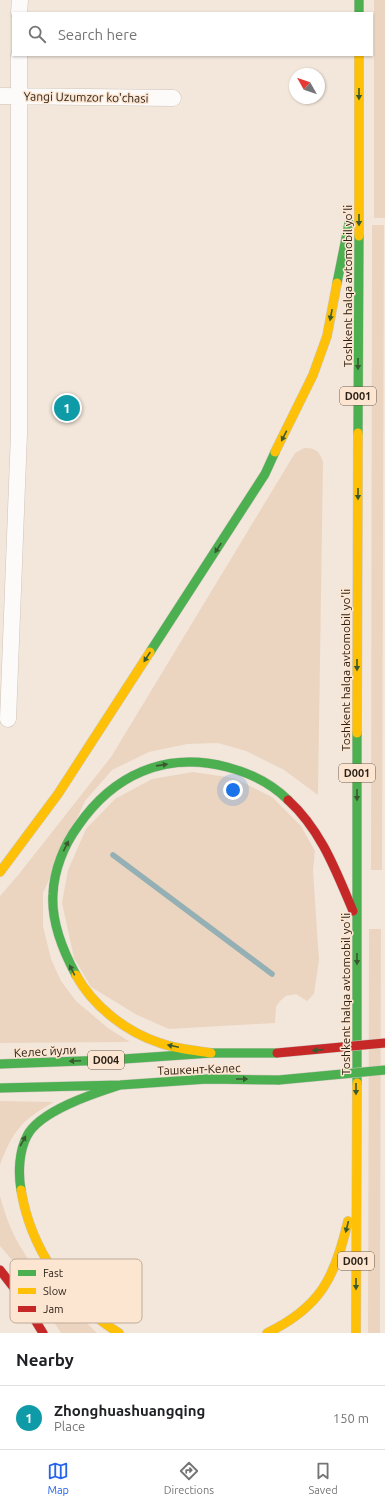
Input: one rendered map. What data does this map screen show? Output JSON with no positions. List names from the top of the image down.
{
  "streets": {
    "main road": [
      "Toshkent halqa avtomobil yo'li",
      "D001",
      "Келес йули",
      "D004",
      "Ташкент-Келес"
    ],
    "street": ["Yangi Uzumzor ko'chasi"]
  },
  "crossings": [
    ["Келес йули", "Ташкент-Келес"],
    ["D004", "Ташкент-Келес"]
  ],
  "one_way": ["Toshkent halqa avtomobil yo'li"],
  "legend": ["Fast", "Slow", "Jam"],
  "north": "top left",
  "page": {
    "search": "Search here",
    "pins": "1",
    "heading": "Nearby",
    "list": [
      {
        "mark": "1",
        "name": "Zhonghuashuangqing",
        "note": "Place",
        "value": "150 m"
      }
    ],
    "nav": ["Map", "Directions", "Saved"]
  }
}
